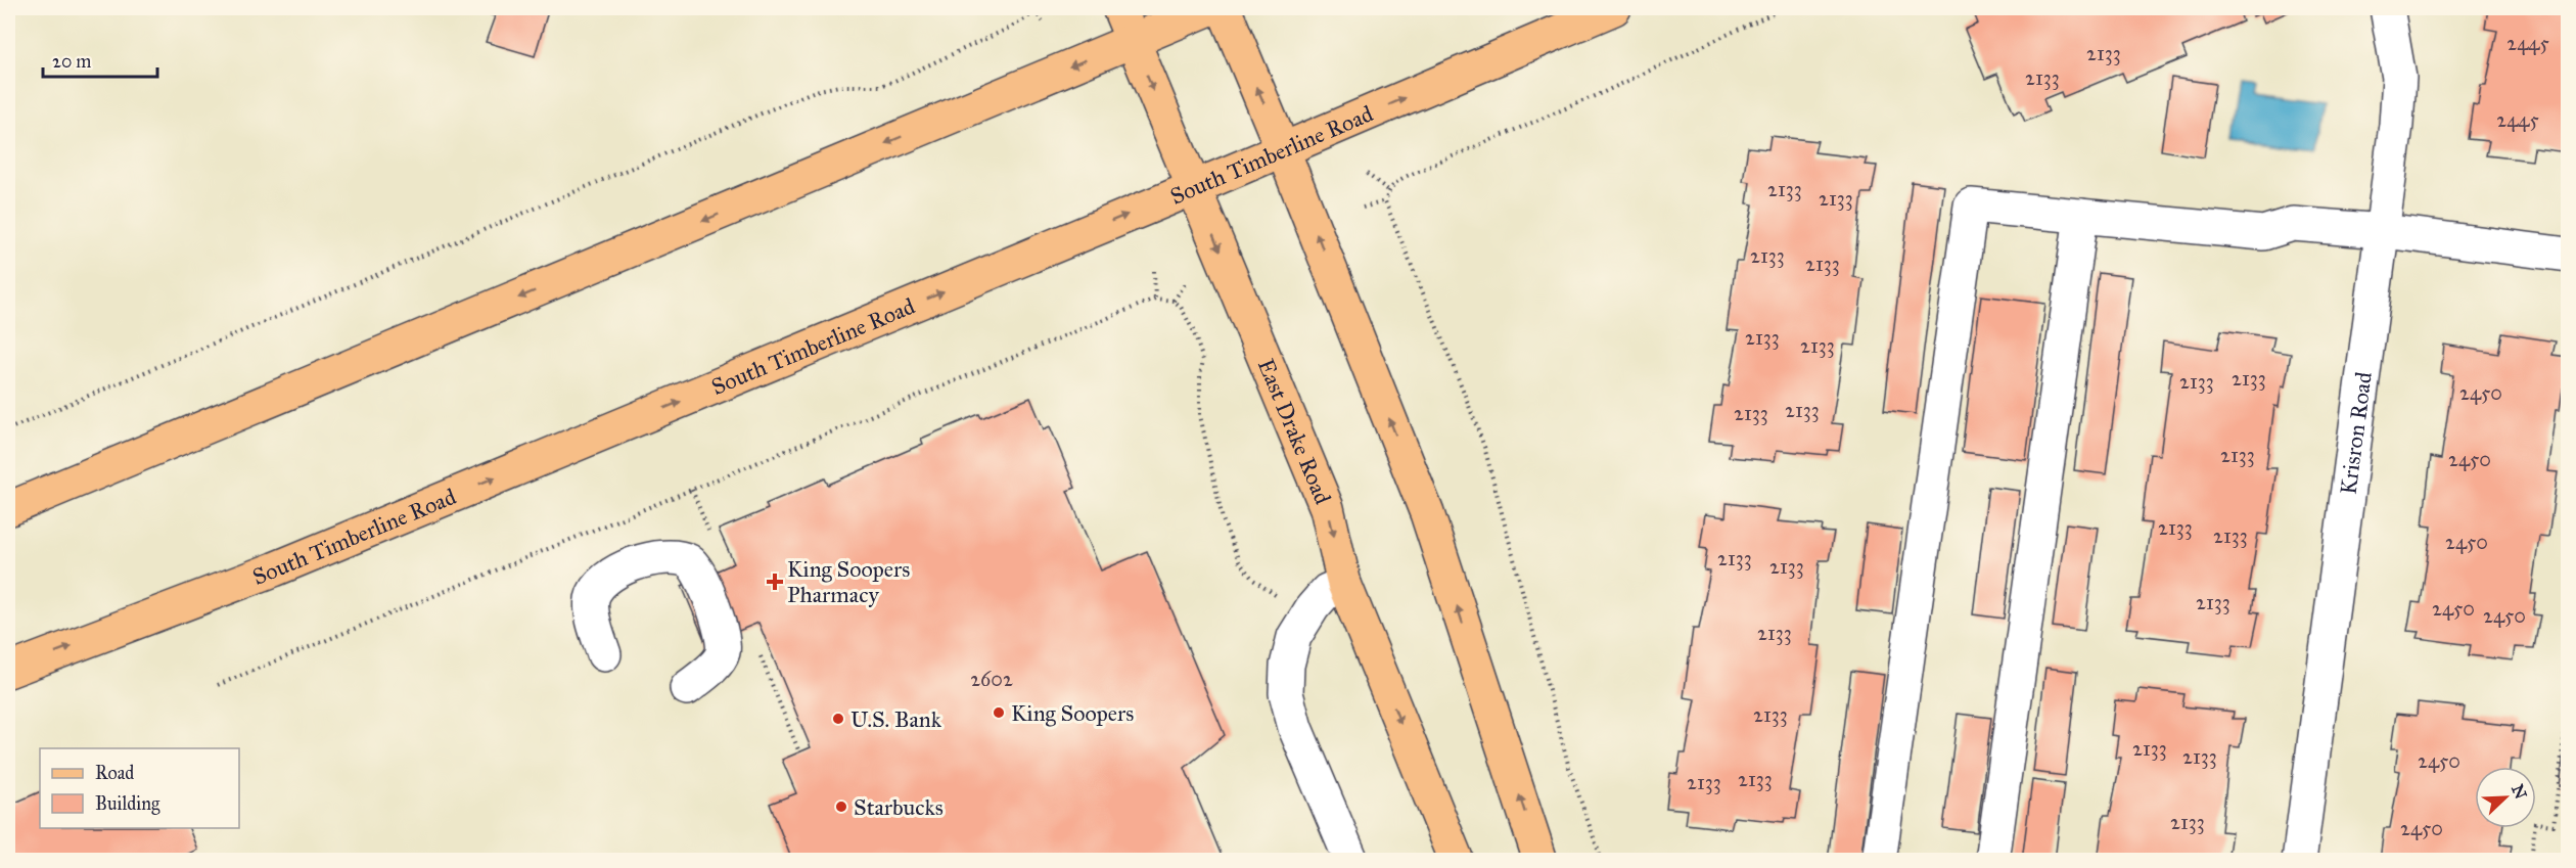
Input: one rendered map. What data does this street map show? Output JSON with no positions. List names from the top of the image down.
{
  "streets": {
    "main road": ["South Timberline Road", "East Drake Road"],
    "street": ["Krisron Road"]
  },
  "crossings": [
    ["South Timberline Road", "East Drake Road"]
  ],
  "places": {
    "health": ["King Soopers Pharmacy"],
    "other": ["King Soopers", "U.S. Bank", "Starbucks"]
  },
  "house_numbers": [
    "2445",
    "2133",
    "2133",
    "2445",
    "2133",
    "2133",
    "2133",
    "2133",
    "2133",
    "2133",
    "2133",
    "2133",
    "2450",
    "2133",
    "2133",
    "2133",
    "2450",
    "2133",
    "2133",
    "2450",
    "2133",
    "2133",
    "2133",
    "2450",
    "2450",
    "2133",
    "2602",
    "2133",
    "2133",
    "2133",
    "2450",
    "2133",
    "2133",
    "2133",
    "2450"
  ],
  "legend": ["Road", "Building"],
  "scale_bar": "20 m",
  "north": "top right"
}
